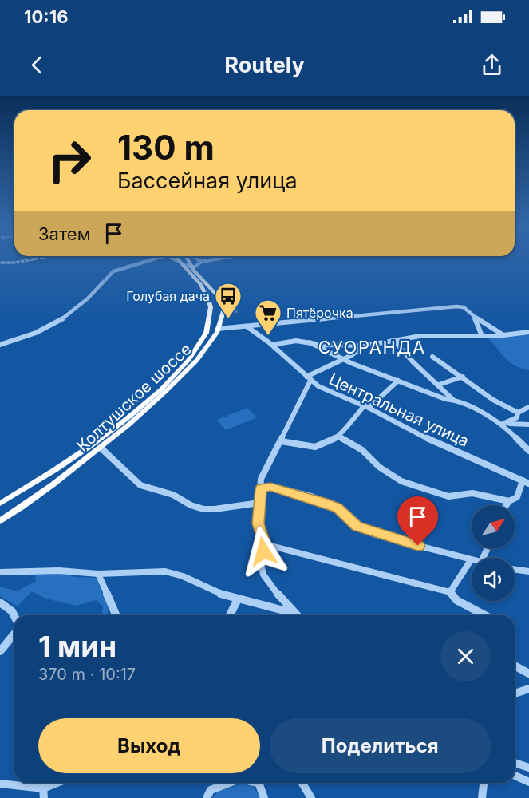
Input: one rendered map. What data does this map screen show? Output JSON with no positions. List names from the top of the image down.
{
  "streets": {
    "main road": ["Колтушское шоссе"],
    "street": ["Центральная улица"]
  },
  "districts": ["СУОРАНДА"],
  "places": {
    "bus stop": ["Голубая дача"],
    "supermarket": ["Пятёрочка"]
  },
  "north": "top right",
  "page": {
    "status": "10:16",
    "header": "Routely",
    "turn": ["130 m", "Бассейная улица"],
    "then": "Затем",
    "heading": ["1 мин", "370 m · 10:17"],
    "buttons": ["Выход", "Поделиться"]
  }
}
